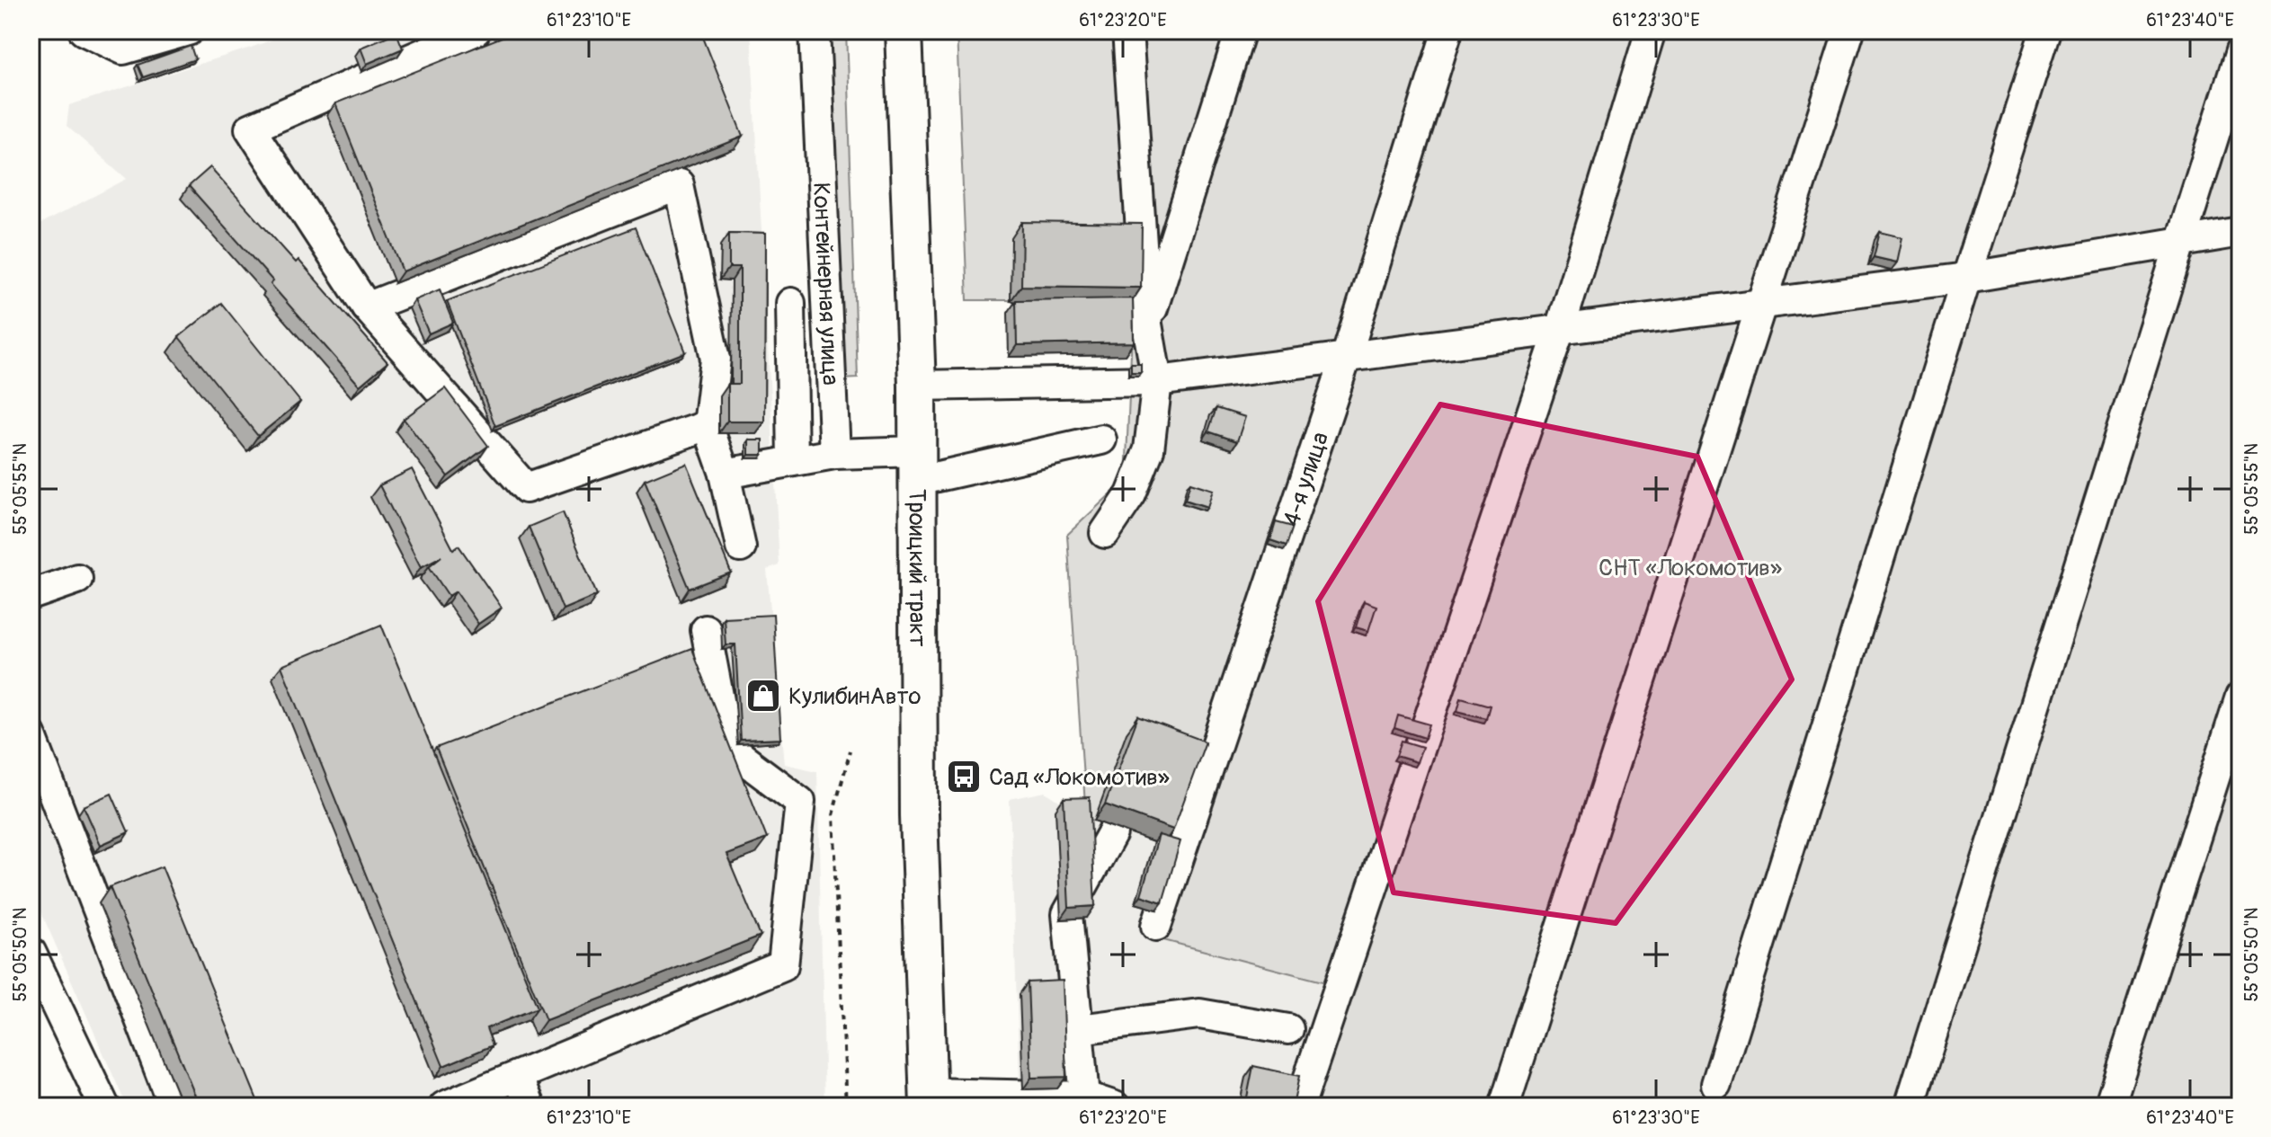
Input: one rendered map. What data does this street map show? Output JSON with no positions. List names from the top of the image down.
{
  "streets": {
    "main road": ["Троицкий тракт"],
    "street": ["Контейнерная улица", "4-я улица"]
  },
  "parks": ["СНТ «Локомотив»"],
  "places": {
    "shop": ["КулибинАвто"],
    "bus stop": ["Сад «Локомотив»"]
  },
  "coordinates": [
    "61°23'10\"E",
    "61°23'20\"E",
    "61°23'30\"E",
    "61°23'40\"E",
    "55°05'55\"N",
    "55°05'50\"N"
  ]
}
